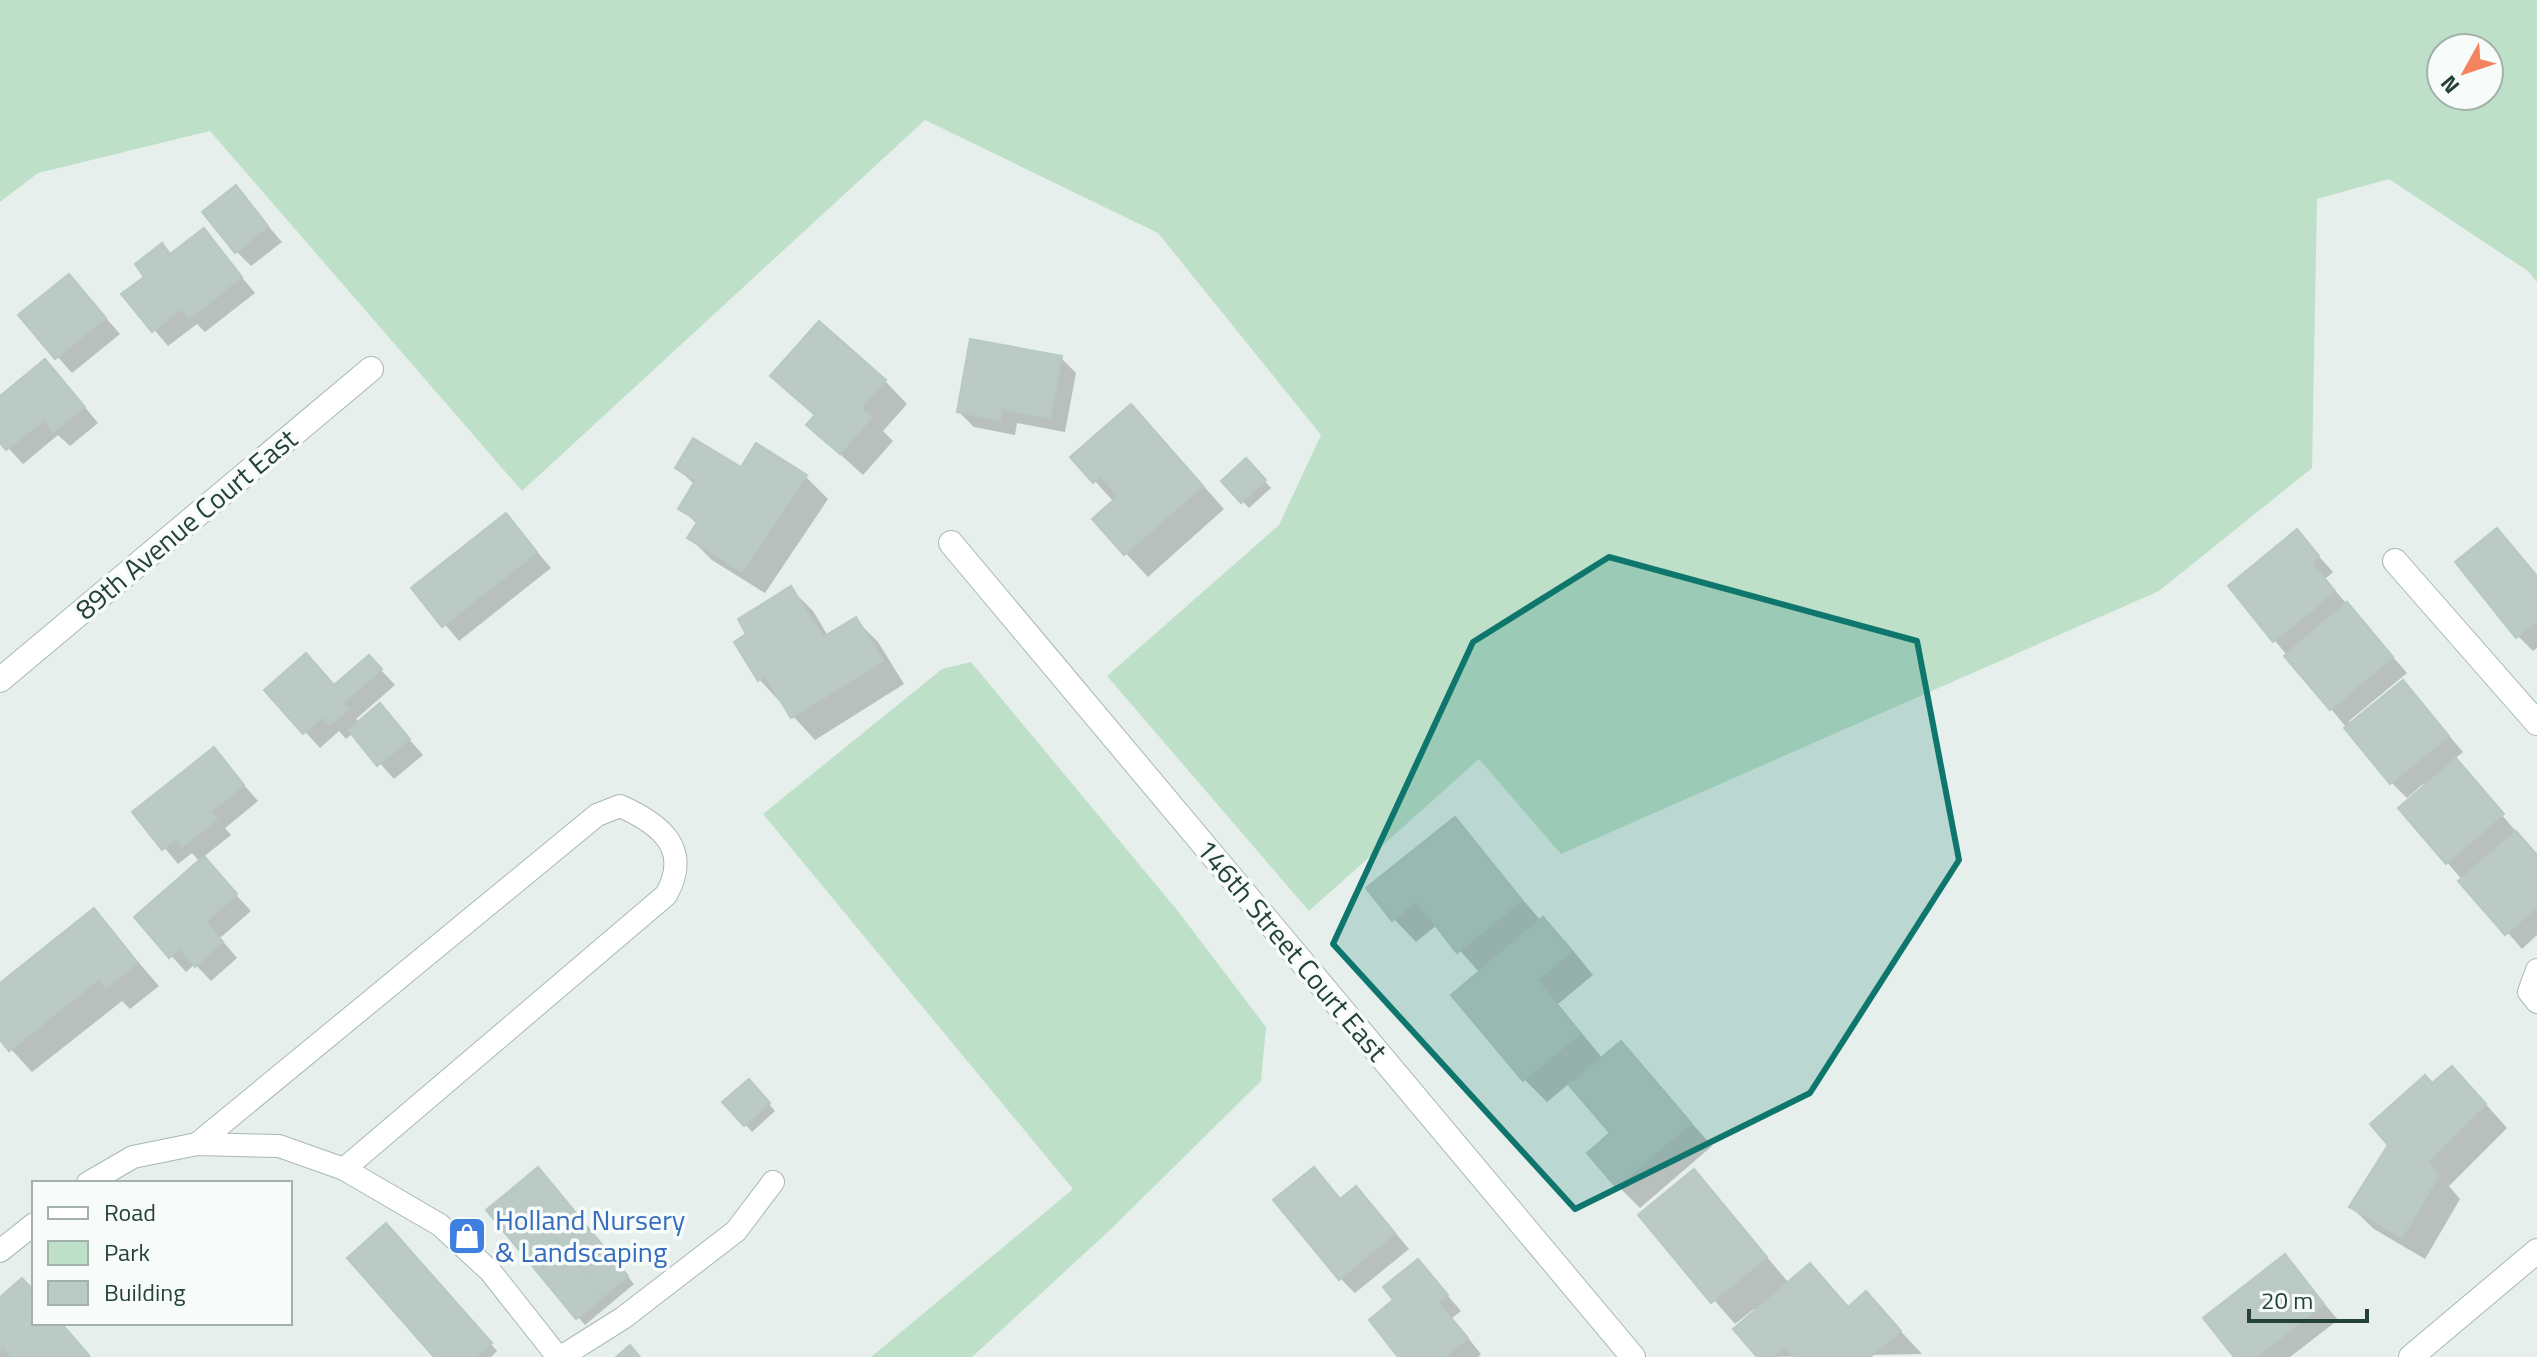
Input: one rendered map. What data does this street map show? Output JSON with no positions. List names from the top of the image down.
{
  "streets": {
    "street": ["89th Avenue Court East", "146th Street Court East"]
  },
  "places": {
    "shop": ["Holland Nursery & Landscaping"]
  },
  "legend": ["Road", "Park", "Building"],
  "scale_bar": "20 m",
  "north": "bottom left"
}
